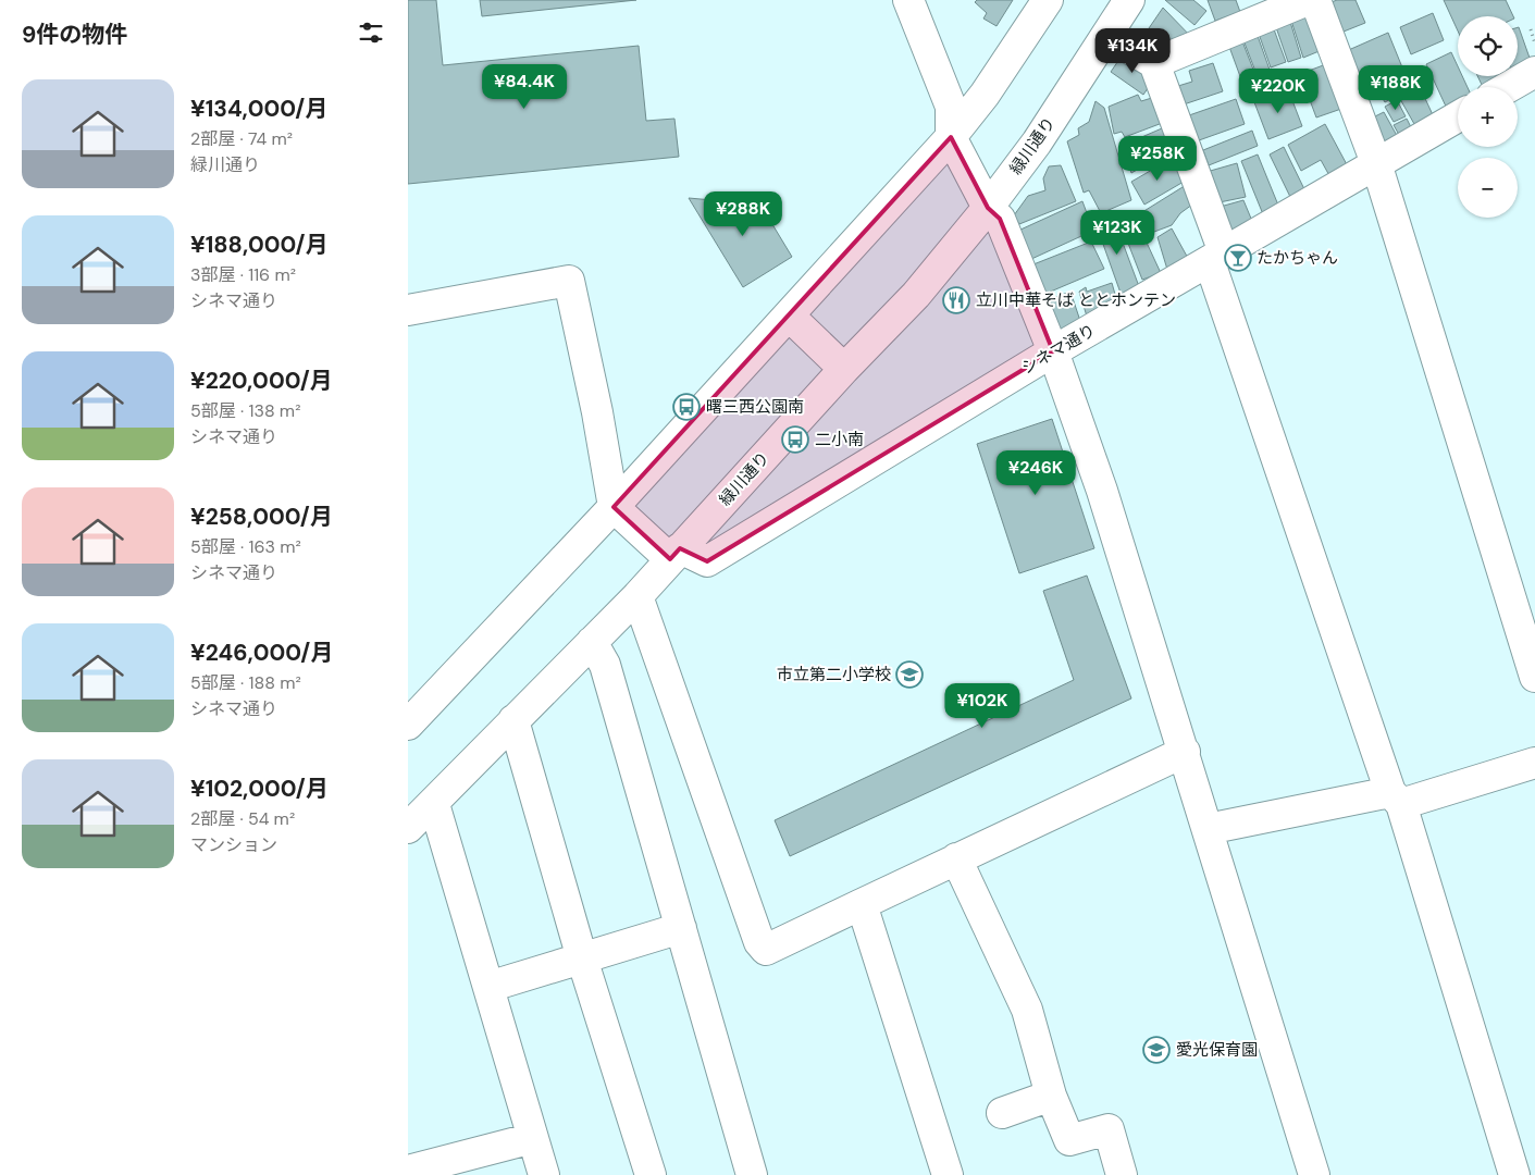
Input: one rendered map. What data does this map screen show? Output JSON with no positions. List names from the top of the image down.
{
  "streets": {
    "street": ["緑川通り", "シネマ通り"]
  },
  "crossings": [
    ["緑川通り", "シネマ通り"]
  ],
  "places": {
    "bar": ["たかちゃん"],
    "restaurant": ["立川中華そば ととホンテン"],
    "bus stop": ["曙三西公園南", "二小南"],
    "school or university": ["市立第二小学校", "愛光保育園"]
  },
  "page": {
    "heading": "9件の物件",
    "map_buttons": ["+", "−"],
    "price": [
      "¥134K",
      "¥84.4K",
      "¥188K",
      "¥220K",
      "¥258K",
      "¥288K",
      "¥123K",
      "¥246K",
      "¥102K"
    ],
    "list": [
      {
        "name": "¥134,000/月",
        "note": "2部屋 · 74 m² · 緑川通り"
      },
      {
        "name": "¥188,000/月",
        "note": "3部屋 · 116 m² · シネマ通り"
      },
      {
        "name": "¥220,000/月",
        "note": "5部屋 · 138 m² · シネマ通り"
      },
      {
        "name": "¥258,000/月",
        "note": "5部屋 · 163 m² · シネマ通り"
      },
      {
        "name": "¥246,000/月",
        "note": "5部屋 · 188 m² · シネマ通り"
      },
      {
        "name": "¥102,000/月",
        "note": "2部屋 · 54 m² · マンション"
      }
    ]
  }
}
